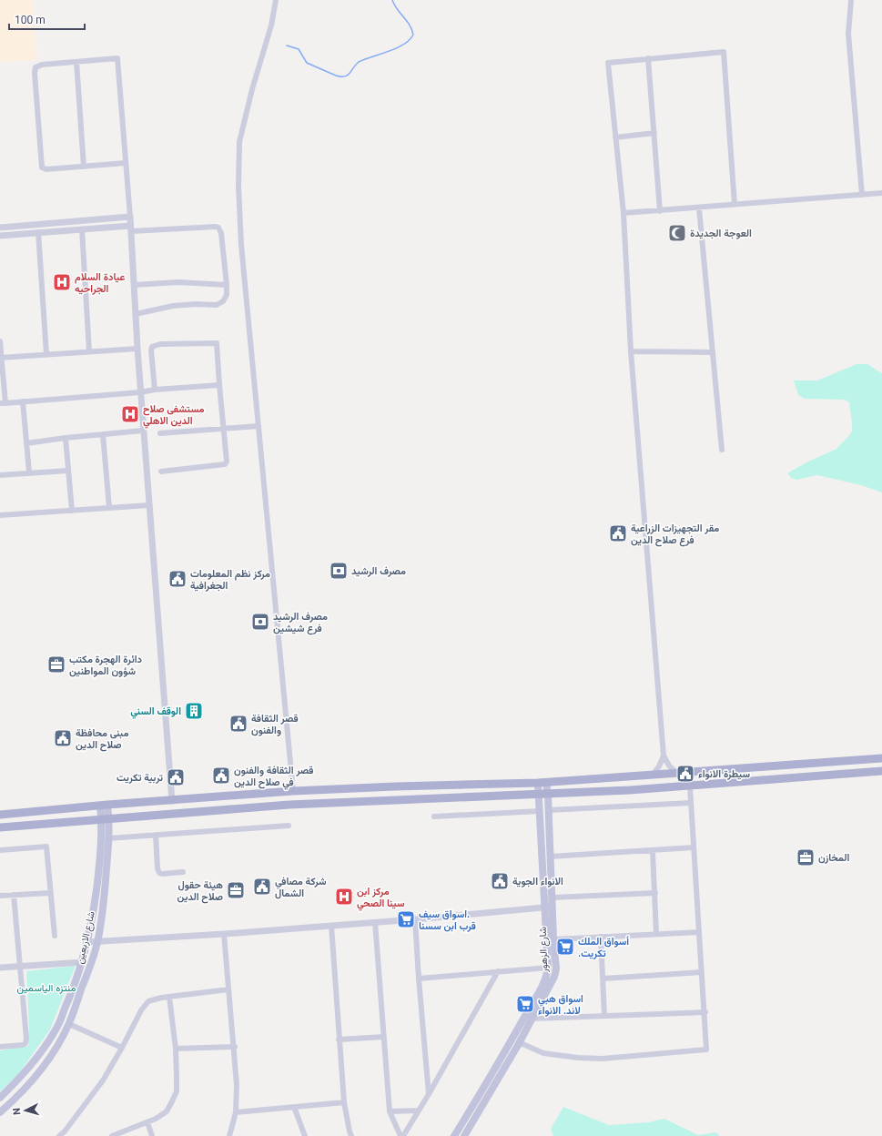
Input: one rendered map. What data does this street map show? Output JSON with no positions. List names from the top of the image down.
{
  "streets": {
    "main road": ["شارع الاربعين", "شارع الزهور"]
  },
  "parks": ["منتزه الياسمين"],
  "places": {
    "mosque": ["العوجة الجديدة"],
    "hospital": ["عيادة السلام الجراحيه", "مستشفى صلاح الدين الاهلي", "مركز ابن سينا الصحي"],
    "public building": [
      "مقر التجهيزات الزراعية فرع صلاح الدين",
      "مركز نظم المعلومات الجغرافية",
      "قصر الثقافة والفنون",
      "مبنى محافظة صلاح الدين",
      "سيطرة الانواء",
      "قصر الثقافة والفنون في صلاح الدين",
      "تربية تكريت",
      "الانواء الجوية",
      "شركة مصافي الشمال"
    ],
    "bank": ["مصرف الرشيد", "مصرف الرشيد فرع شيشين"],
    "office": ["دائرة الهجرة مكتب شؤون المواطنين", "المخازن", "هيئة حقول صلاح الدين"],
    "building": ["الوقف السني"],
    "supermarket": ["اسواق سيف. قرب ابن سسنا", "أسواق الملك .تكريت", "اسواق هبي لاند. الانواء"]
  },
  "scale_bar": "100 m",
  "north": "left"
}
